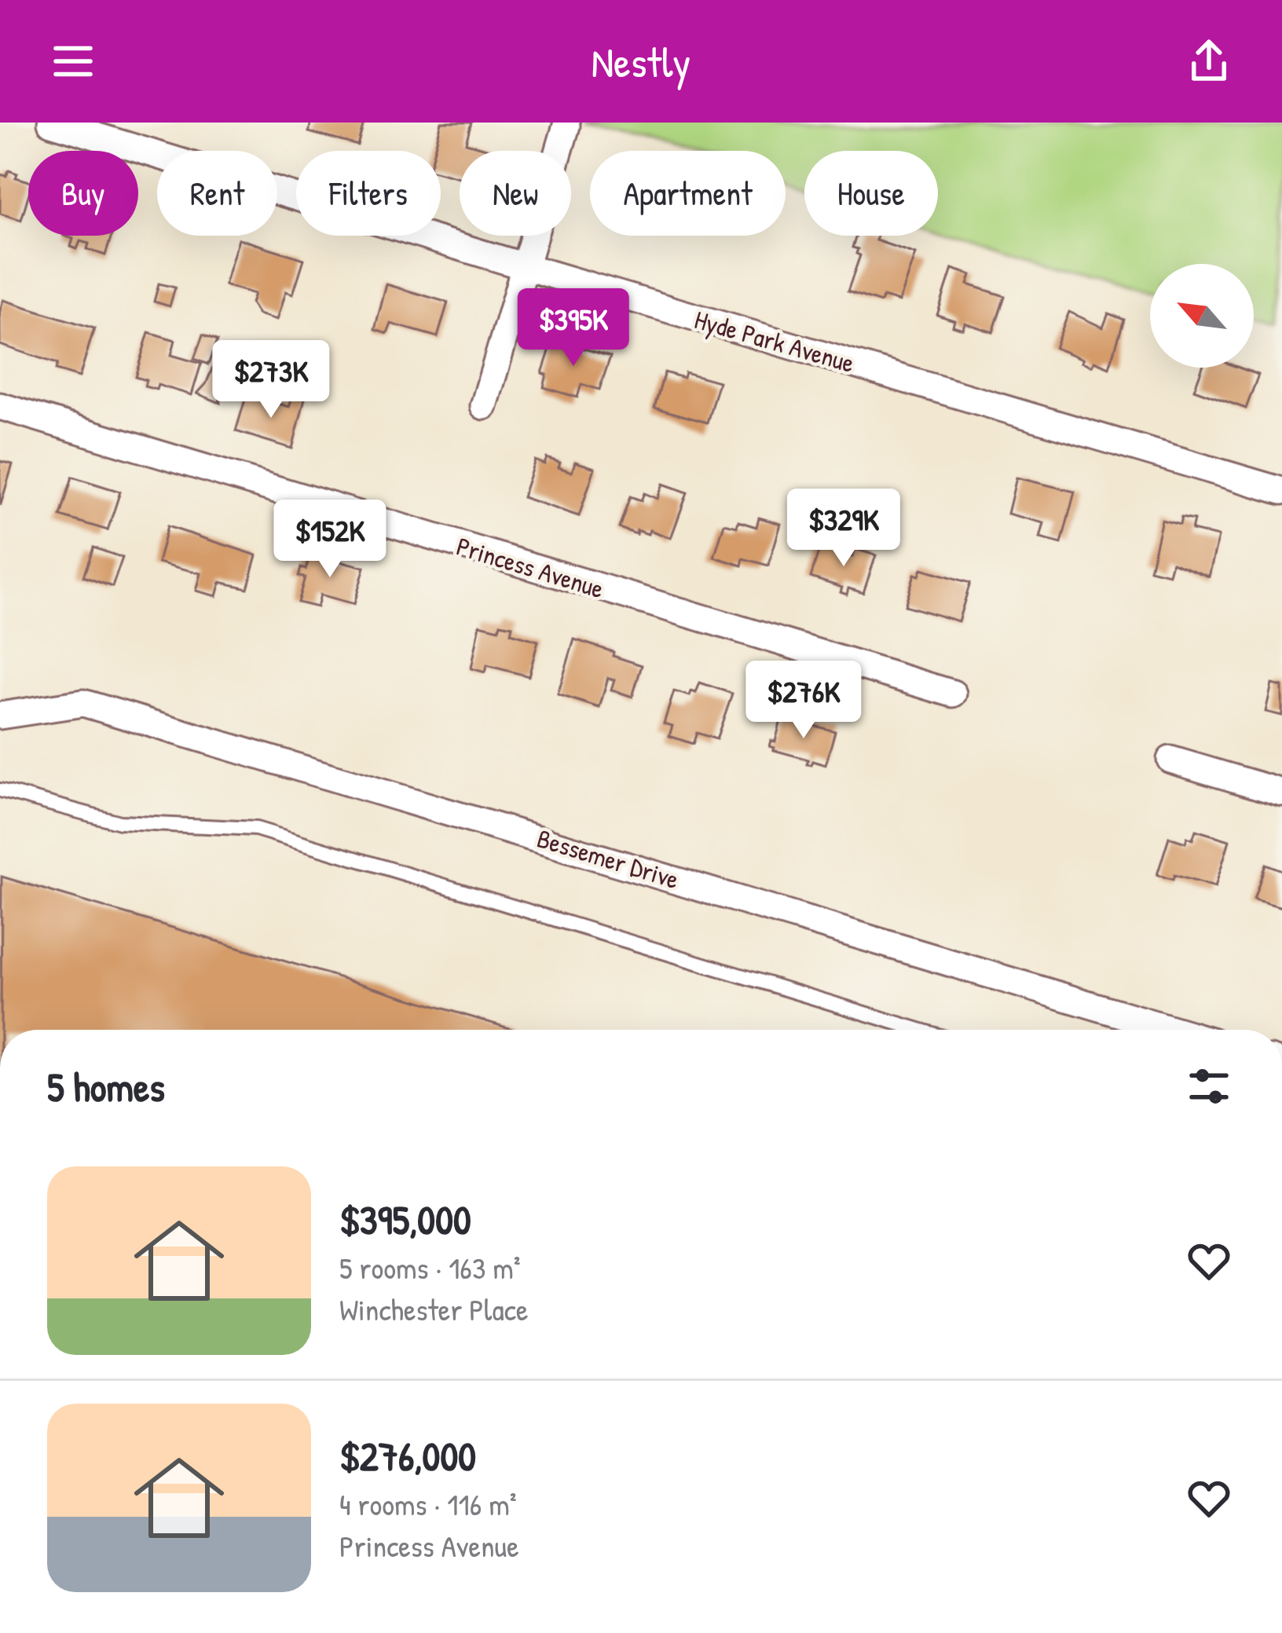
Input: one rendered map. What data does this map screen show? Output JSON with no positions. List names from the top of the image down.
{
  "streets": {
    "street": ["Hyde Park Avenue", "Princess Avenue", "Bessemer Drive"]
  },
  "north": "top left",
  "page": {
    "header": "Nestly",
    "chip": [
      "Buy",
      "Rent",
      "Filters",
      "New",
      "Apartment",
      "House"
    ],
    "price": [
      "$395K",
      "$273K",
      "$329K",
      "$152K",
      "$276K"
    ],
    "heading": "5 homes",
    "list": [
      {
        "name": "$395,000",
        "note": "5 rooms · 163 m² · Winchester Place"
      },
      {
        "name": "$276,000",
        "note": "4 rooms · 116 m² · Princess Avenue"
      }
    ]
  }
}
